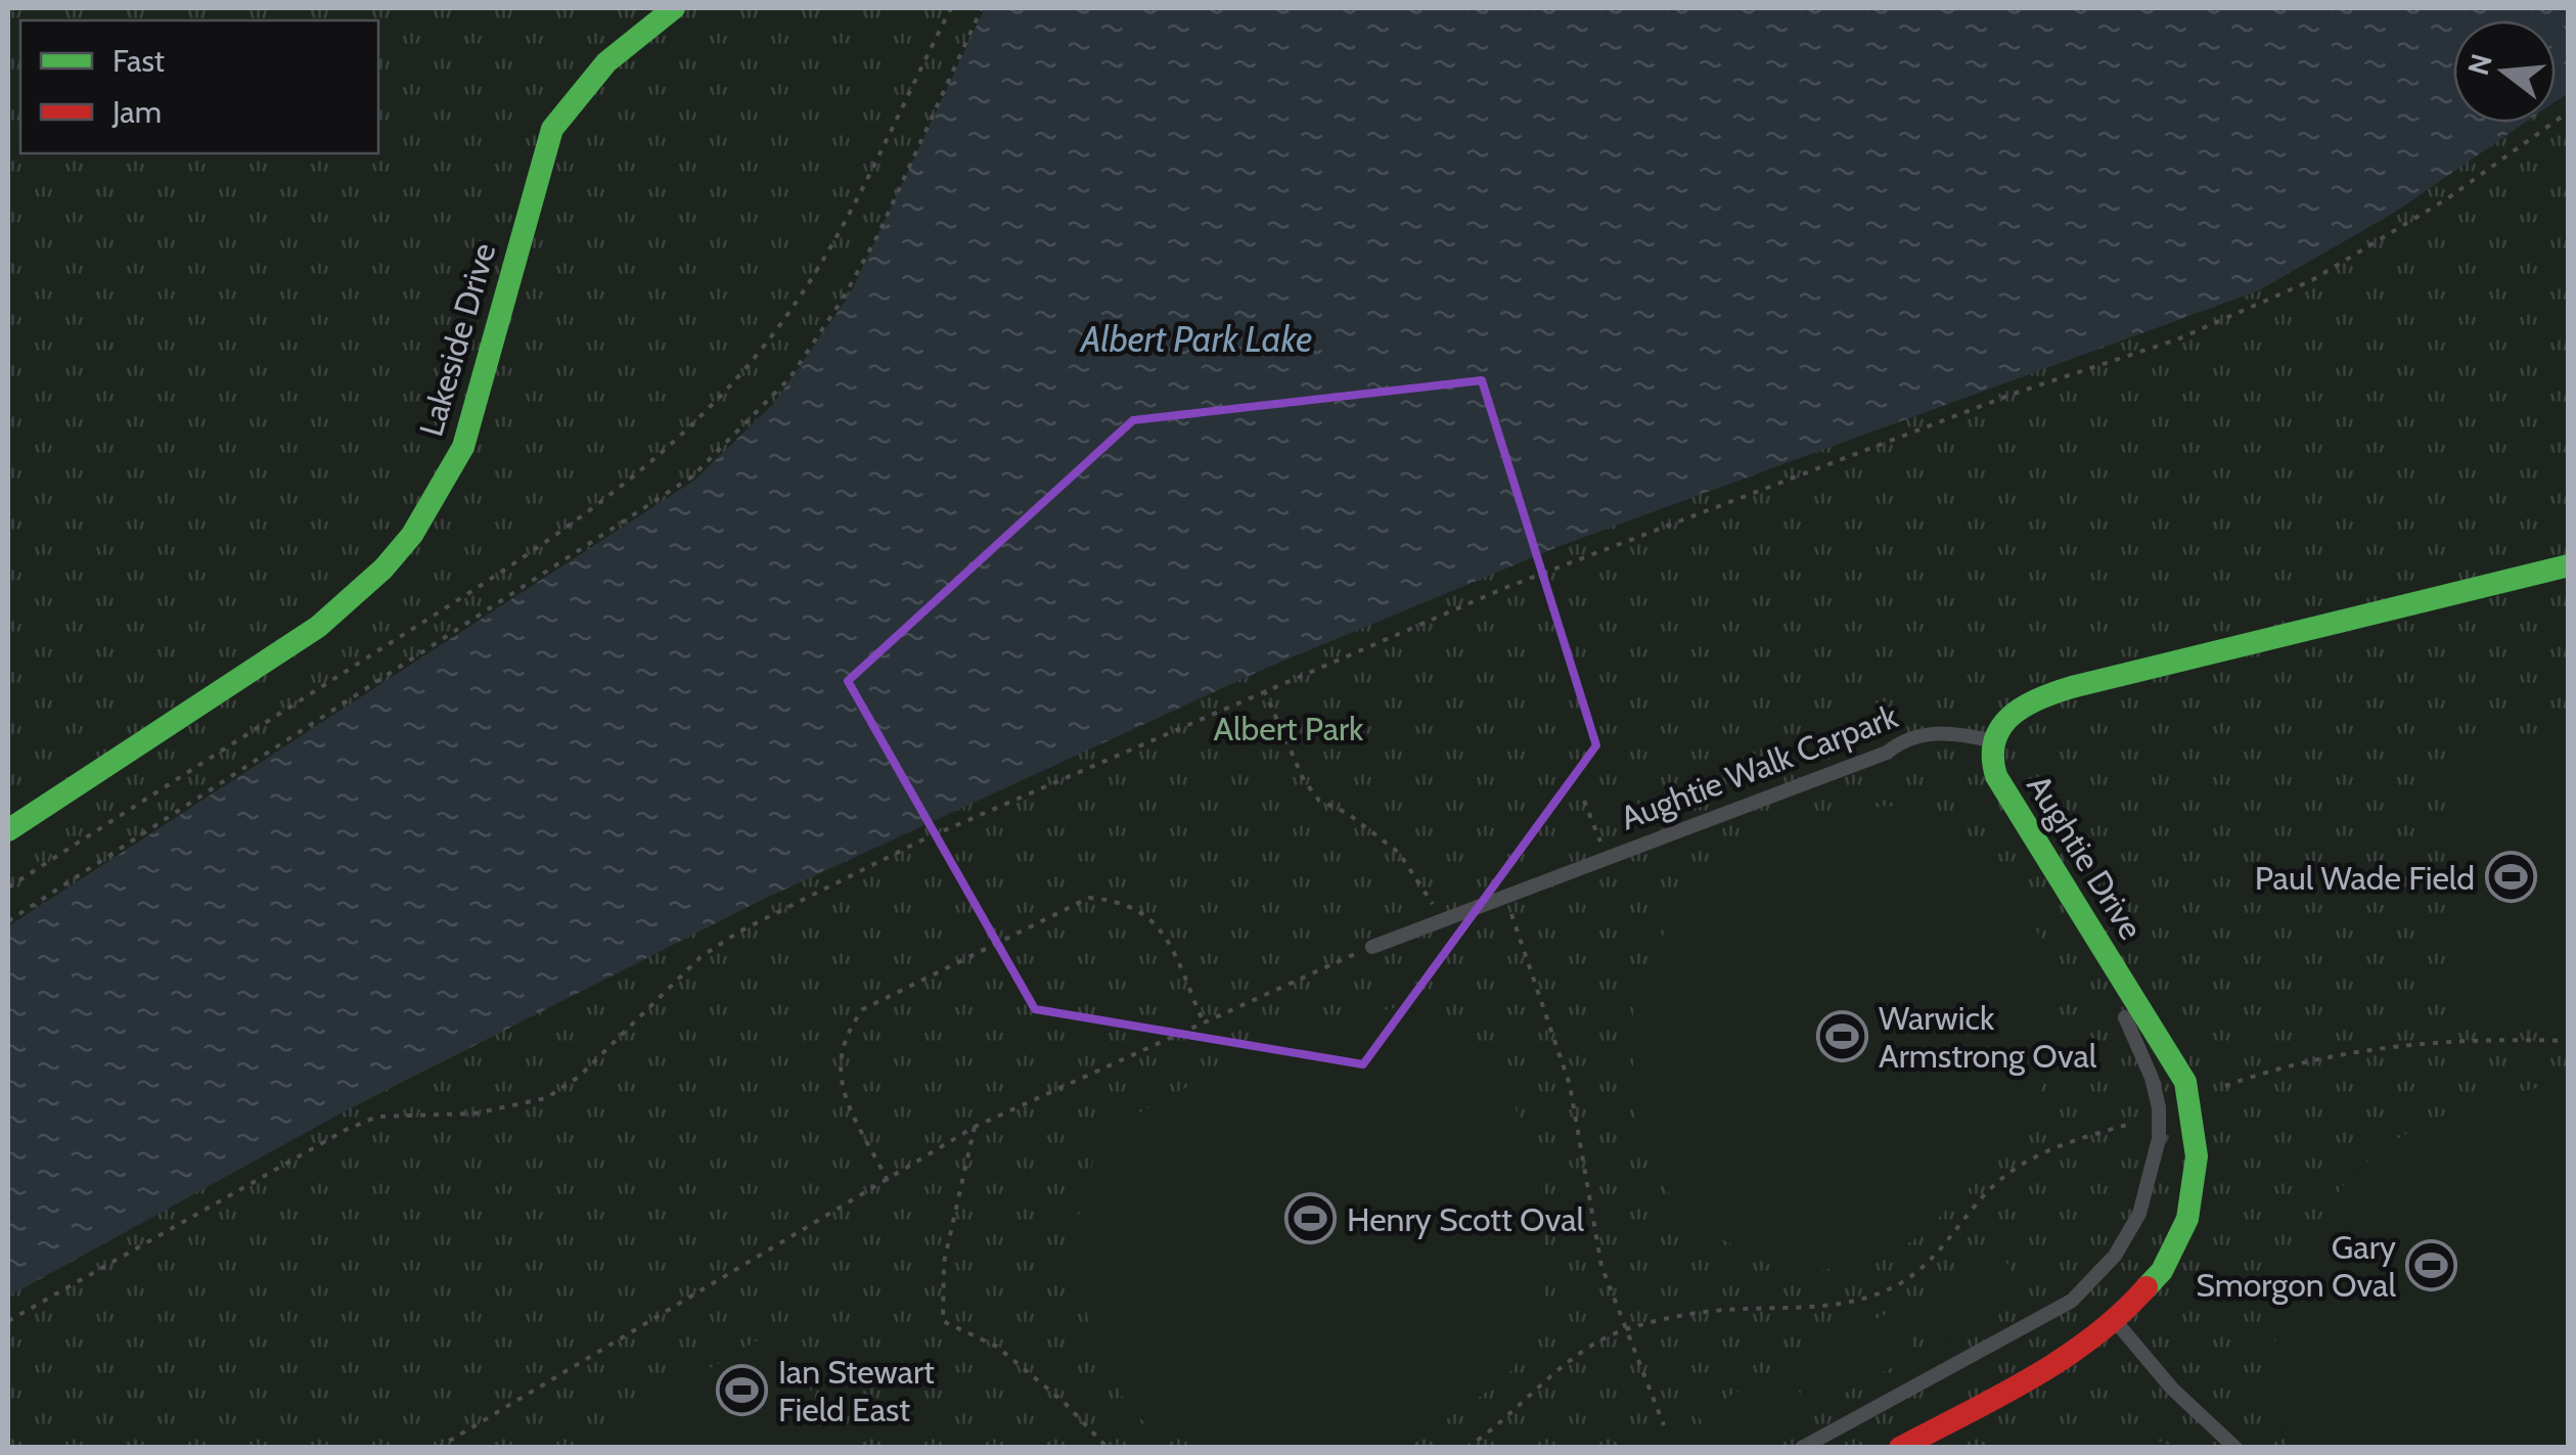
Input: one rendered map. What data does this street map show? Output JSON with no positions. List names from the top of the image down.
{
  "streets": {
    "street": ["Lakeside Drive", "Aughtie Drive"],
    "lane": ["Aughtie Walk Carpark"]
  },
  "crossings": [
    ["Aughtie Walk Carpark", "Aughtie Drive"]
  ],
  "water": ["Albert Park Lake"],
  "parks": ["Albert Park"],
  "places": {
    "sports": [
      "Paul Wade Field",
      "Warwick Armstrong Oval",
      "Henry Scott Oval",
      "Gary Smorgon Oval",
      "Ian Stewart Field East"
    ]
  },
  "legend": ["Fast", "Jam"],
  "north": "left"
}
